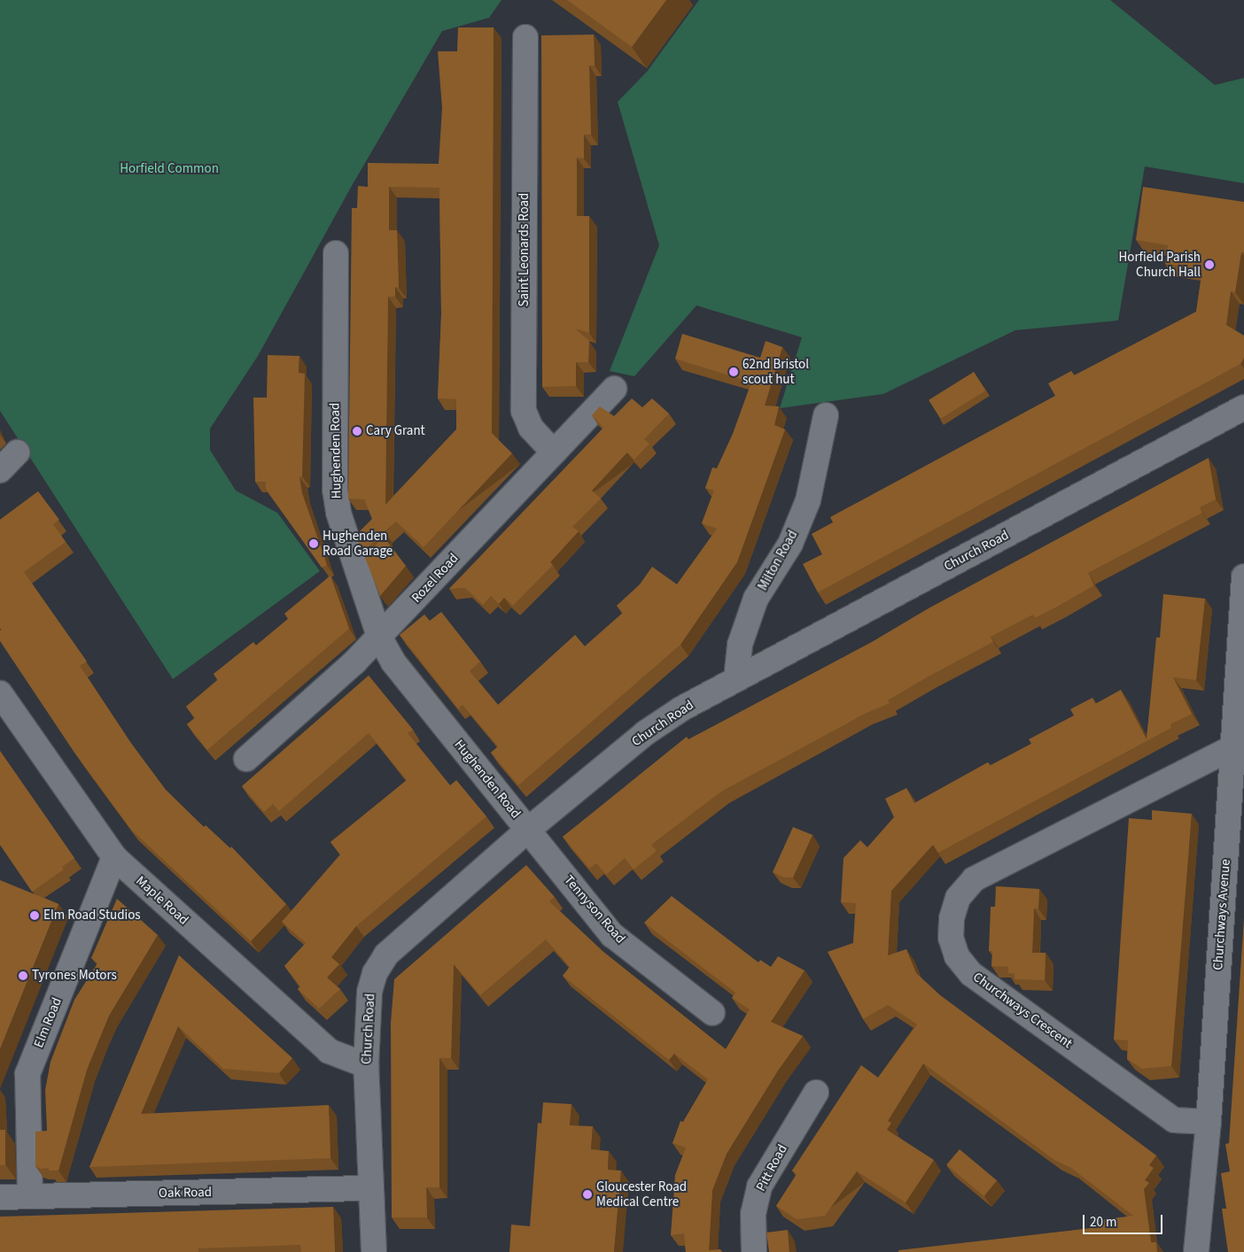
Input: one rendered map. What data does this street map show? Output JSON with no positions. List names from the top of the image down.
{
  "streets": {
    "street": [
      "Saint Leonards Road",
      "Hughenden Road",
      "Church Road",
      "Milton Road",
      "Rozel Road",
      "Maple Road",
      "Tennyson Road",
      "Churchways Avenue",
      "Churchways Crescent",
      "Elm Road",
      "Pitt Road",
      "Oak Road"
    ]
  },
  "crossings": [
    ["Saint Leonards Road", "Rozel Road"],
    ["Hughenden Road", "Church Road"],
    ["Hughenden Road", "Rozel Road"],
    ["Hughenden Road", "Tennyson Road"],
    ["Church Road", "Milton Road"],
    ["Church Road", "Maple Road"],
    ["Church Road", "Tennyson Road"],
    ["Church Road", "Oak Road"],
    ["Maple Road", "Elm Road"],
    ["Churchways Avenue", "Churchways Crescent"],
    ["Elm Road", "Oak Road"]
  ],
  "parks": ["Horfield Common"],
  "places": [
    "Horfield Parish Church Hall",
    "62nd Bristol scout hut",
    "Cary Grant",
    "Hughenden Road Garage",
    "Elm Road Studios",
    "Tyrones Motors",
    "Gloucester Road Medical Centre"
  ],
  "scale_bar": "20 m"
}
